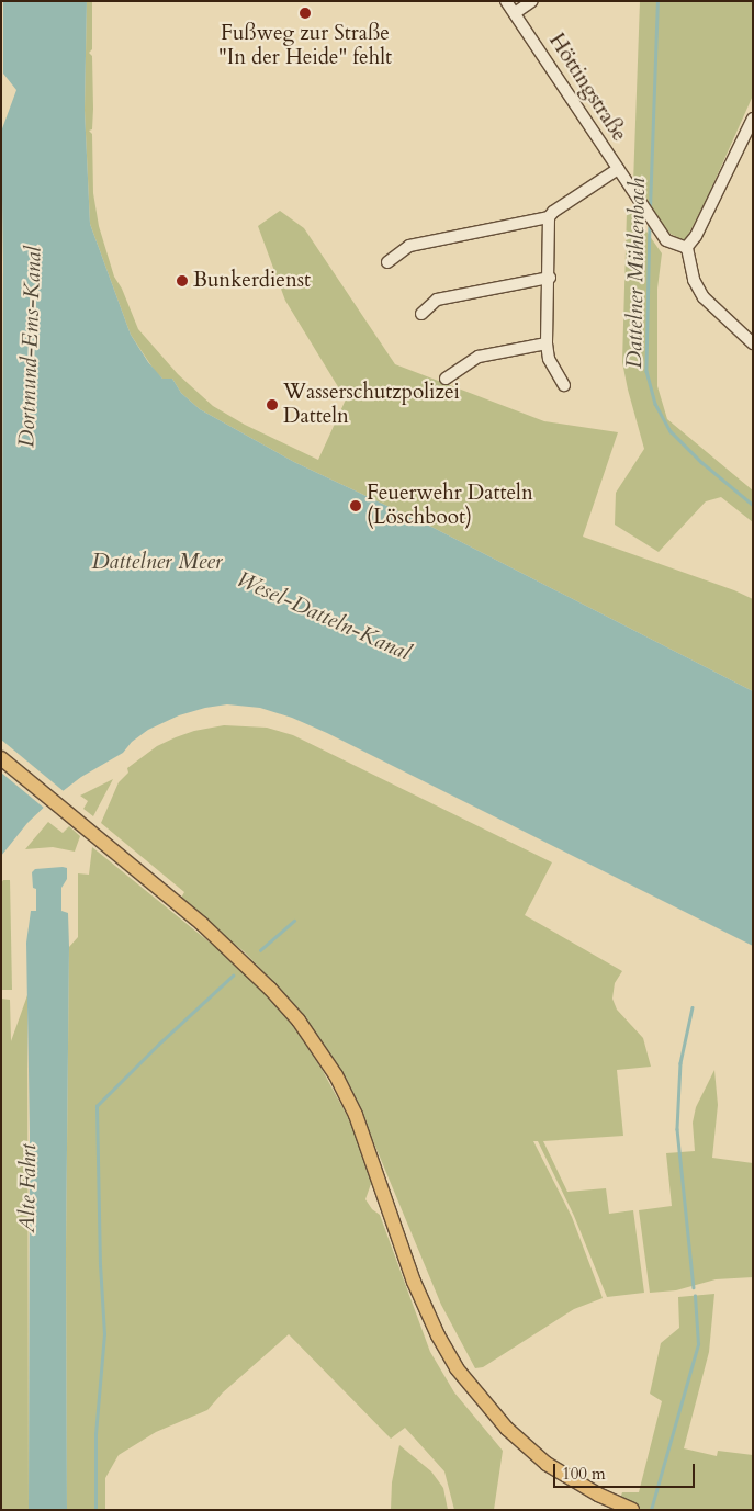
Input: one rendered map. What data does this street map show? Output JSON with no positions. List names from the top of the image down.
{
  "streets": {
    "street": ["Höttingstraße"]
  },
  "water": [
    "Dattelner Mühlenbach",
    "Dortmund-Ems-Kanal",
    "Dattelner Meer",
    "Wesel-Datteln-Kanal",
    "Alte Fahrt"
  ],
  "places": [
    "Fußweg zur Straße \"In der Heide\" fehlt",
    "Bunkerdienst",
    "Wasserschutzpolizei Datteln",
    "Feuerwehr Datteln (Löschboot)"
  ],
  "scale_bar": "100 m"
}
